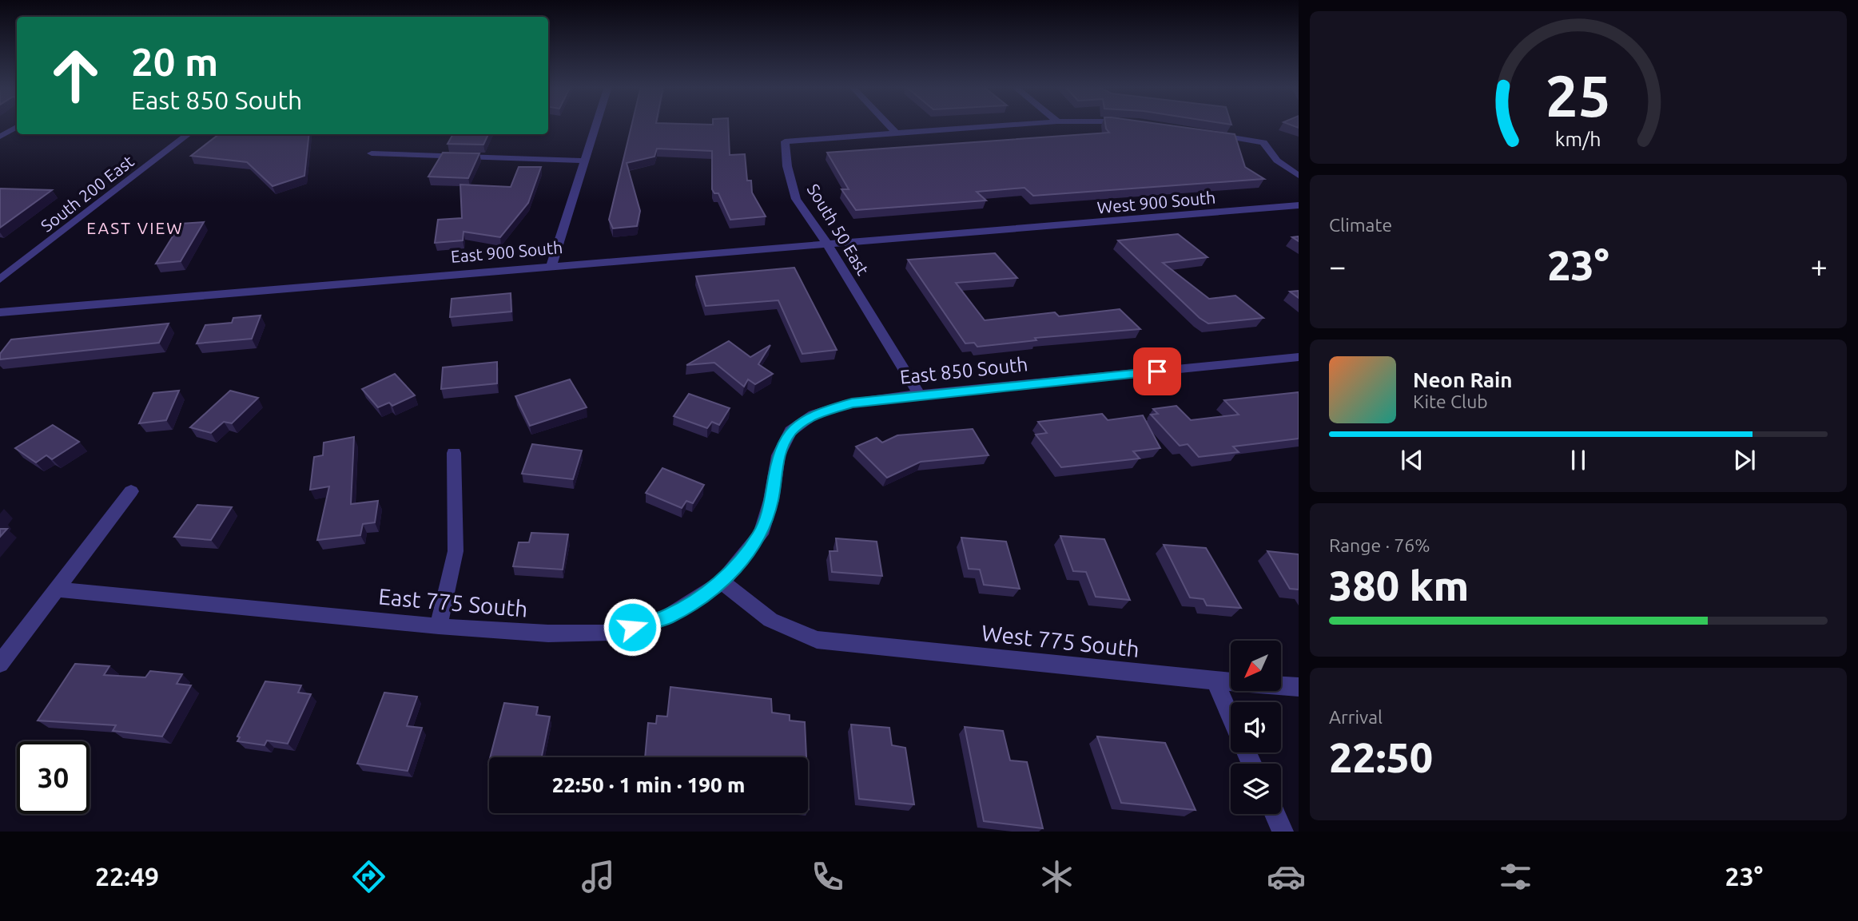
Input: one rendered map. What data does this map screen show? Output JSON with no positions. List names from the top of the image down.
{
  "streets": {
    "street": [
      "South 200 East",
      "West 900 South",
      "South 50 East",
      "East 900 South",
      "East 850 South",
      "East 775 South",
      "West 775 South"
    ]
  },
  "crossings": [
    ["West 900 South", "East 900 South"],
    ["South 50 East", "East 900 South"],
    ["South 50 East", "East 850 South"],
    ["East 850 South", "East 775 South"],
    ["East 850 South", "West 775 South"],
    ["East 775 South", "West 775 South"]
  ],
  "districts": ["EAST VIEW"],
  "north": "bottom left",
  "page": {
    "turn": ["20 m", "East 850 South"],
    "tile": [
      "Climate",
      ["Range · 76%", "380 km"],
      ["Arrival", "22:50"]
    ],
    "heat": ["−", "23°", "+"],
    "song": ["Neon Rain", "Kite Club"],
    "limit": "30",
    "trip": "22:50 · 1 min · 190 m",
    "tabs": ["22:49", "23°"],
    "gauge": ["25", "km/h"]
  }
}
